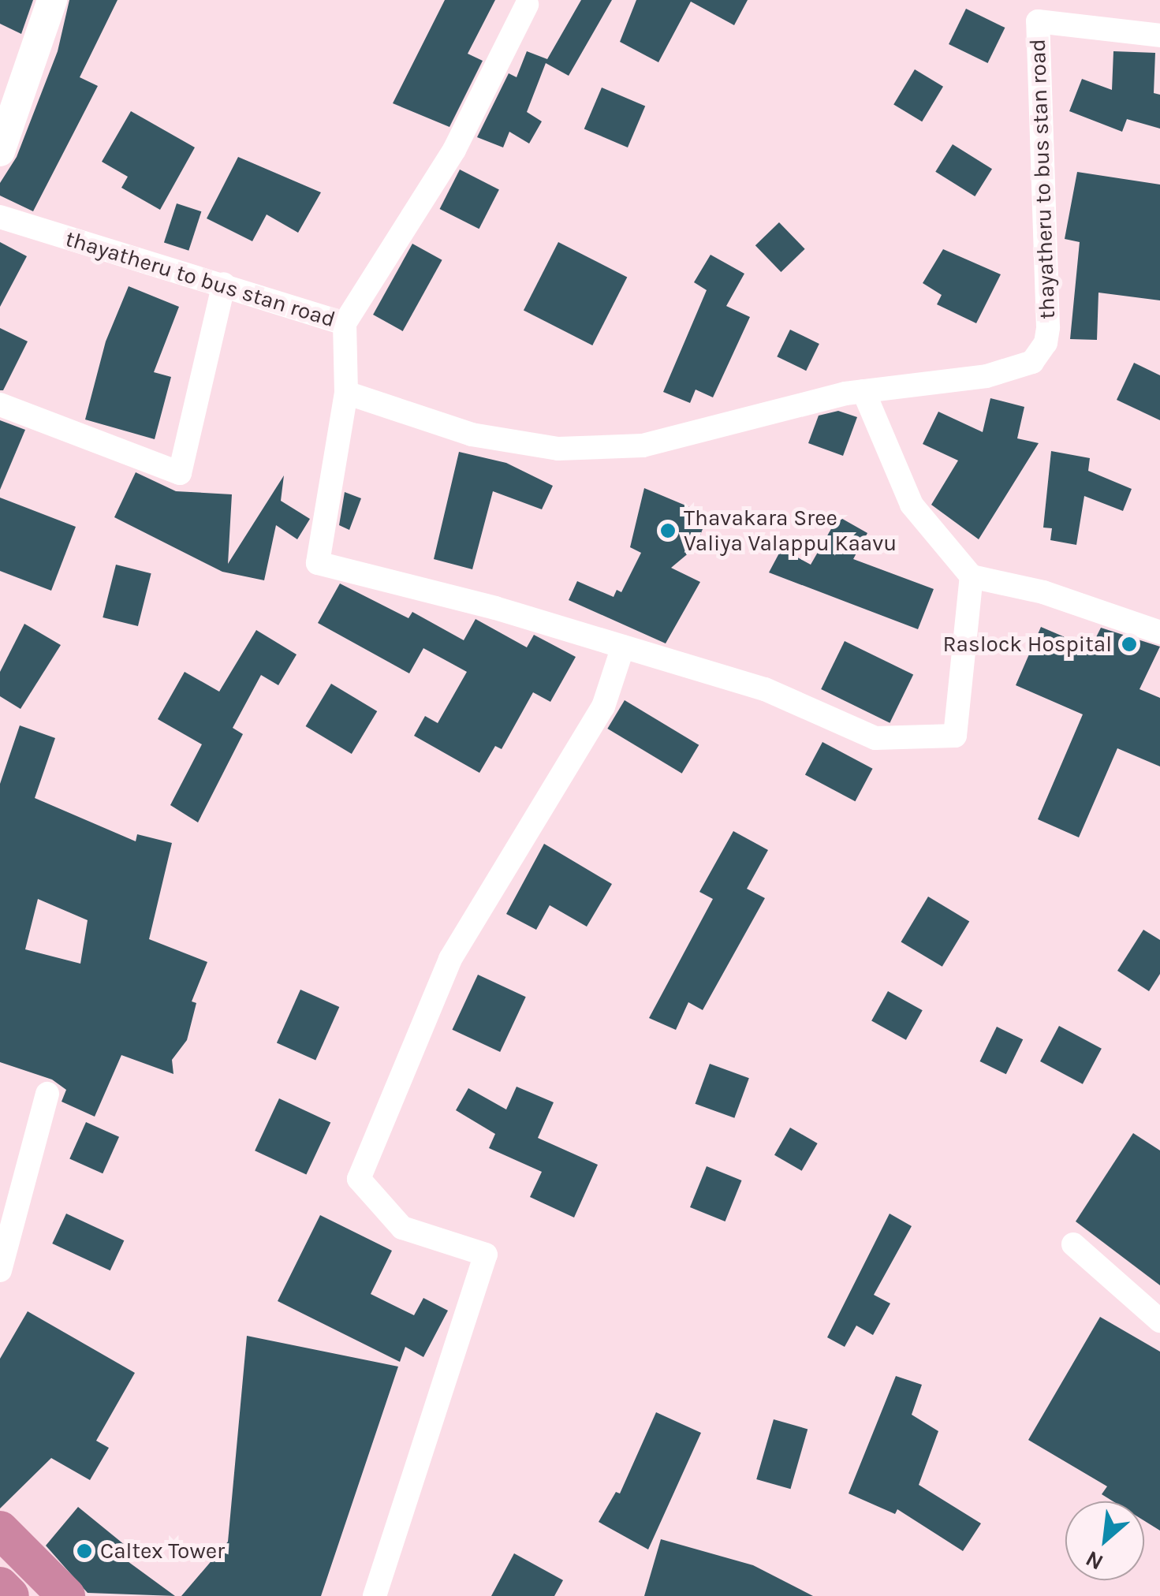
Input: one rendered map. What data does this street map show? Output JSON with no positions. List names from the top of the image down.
{
  "streets": {
    "street": ["thayatheru to bus stan road"]
  },
  "places": ["Thavakara Sree Valiya Valappu Kaavu", "Raslock Hospital", "Caltex Tower"],
  "north": "bottom left"
}
